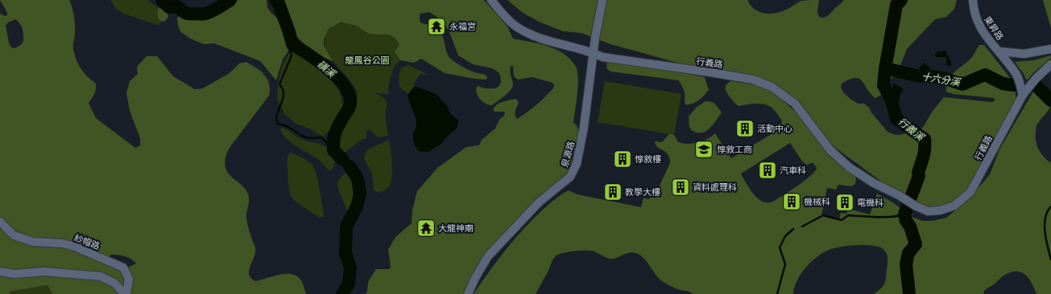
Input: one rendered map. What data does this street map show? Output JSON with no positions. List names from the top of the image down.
{
  "streets": {
    "street": [
      "東昇路",
      "行義路",
      "泉源路",
      "紗帽路"
    ]
  },
  "crossings": [
    ["行義路", "泉源路"]
  ],
  "water": ["磺溪", "十六分溪", "行義溪"],
  "parks": ["龍鳳谷公園"],
  "places": {
    "temple": ["永福宮", "大龍神廟"],
    "building": [
      "活動中心",
      "惇敘樓",
      "汽車科",
      "資料處理科",
      "教學大樓",
      "機械科",
      "電機科"
    ],
    "school or university": ["惇敘工商"]
  }
}
